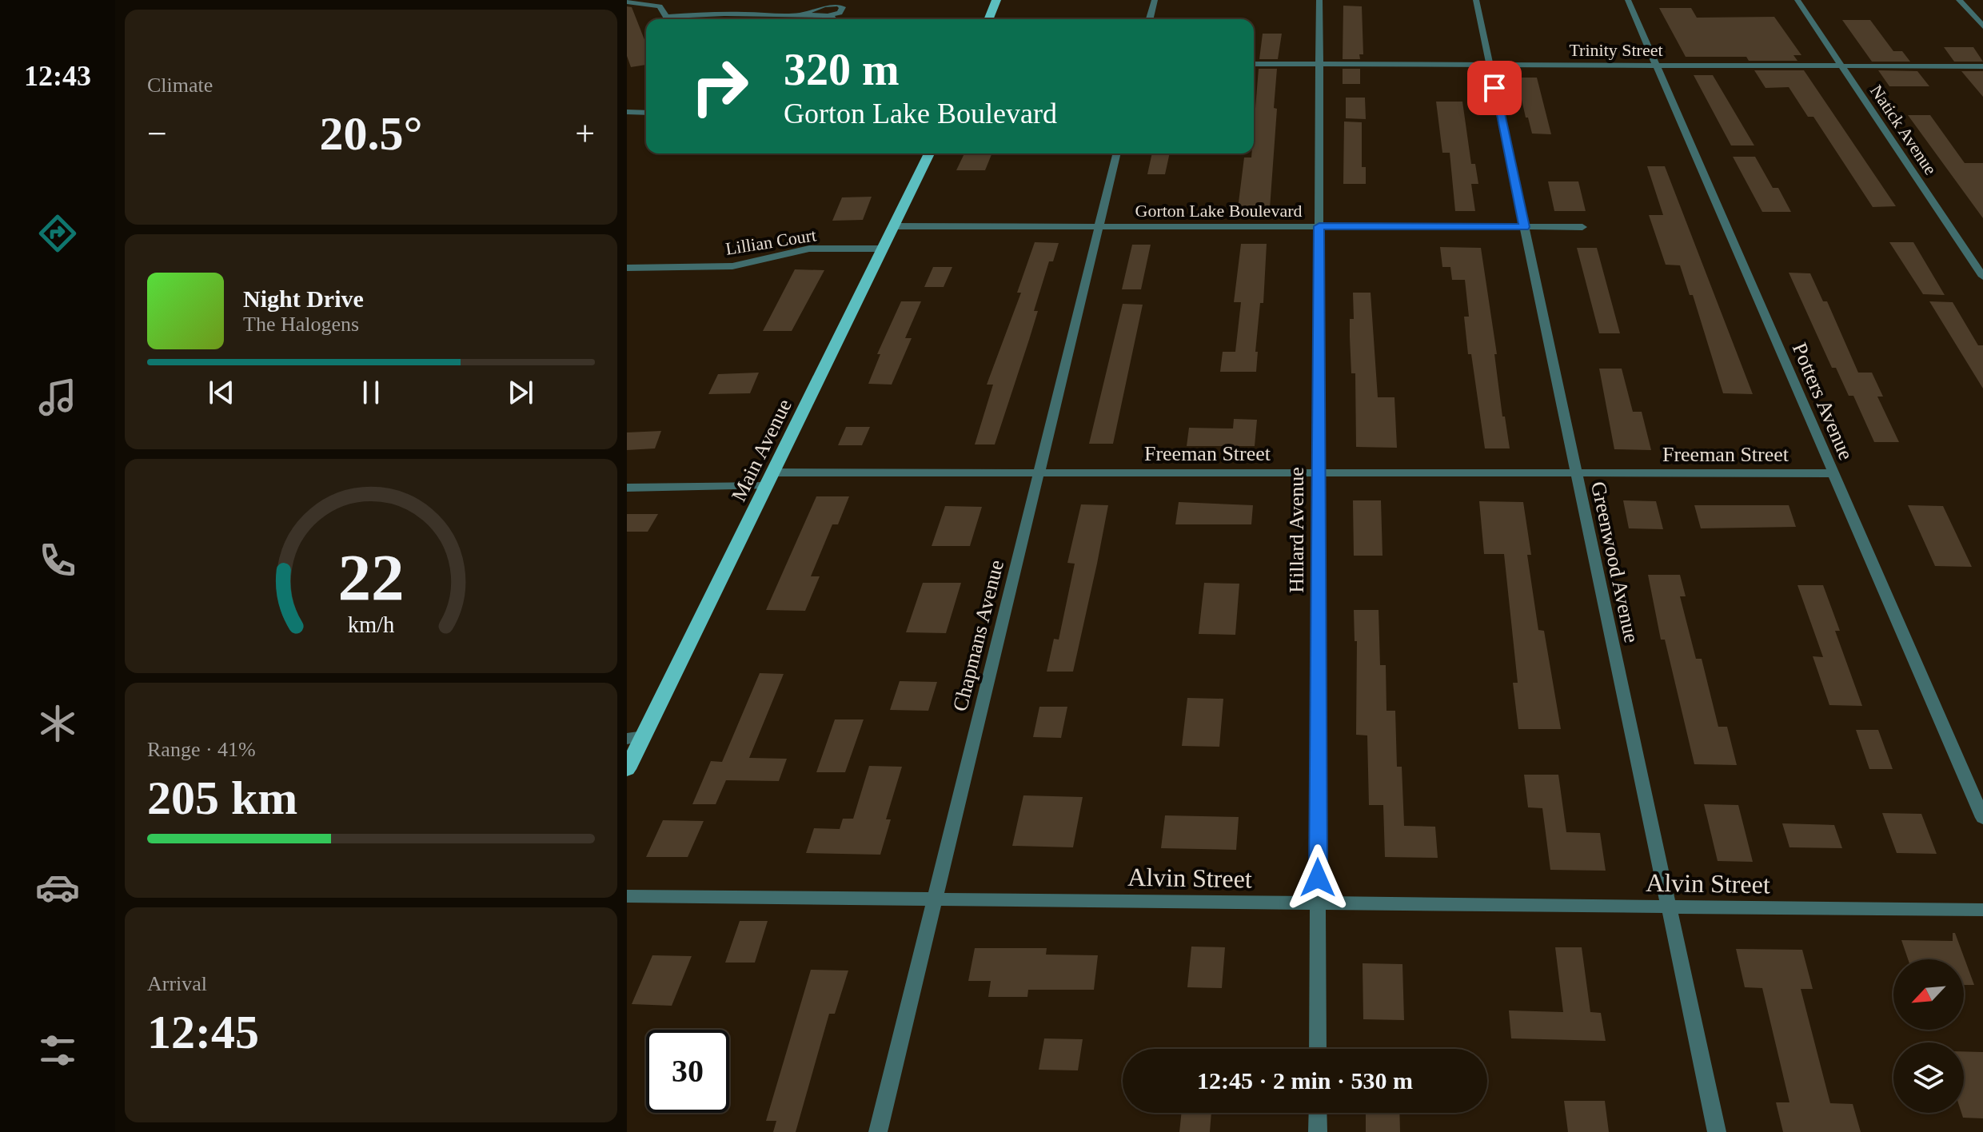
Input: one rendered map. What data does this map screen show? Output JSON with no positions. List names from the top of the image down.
{
  "streets": {
    "main road": ["Main Avenue"],
    "street": [
      "Trinity Street",
      "Natick Avenue",
      "Gorton Lake Boulevard",
      "Lillian Court",
      "Potters Avenue",
      "Freeman Street",
      "Hillard Avenue",
      "Greenwood Avenue",
      "Chapmans Avenue",
      "Alvin Street"
    ]
  },
  "crossings": [
    ["Trinity Street", "Natick Avenue"],
    ["Trinity Street", "Potters Avenue"],
    ["Trinity Street", "Hillard Avenue"],
    ["Trinity Street", "Greenwood Avenue"],
    ["Gorton Lake Boulevard", "Main Avenue"],
    ["Gorton Lake Boulevard", "Hillard Avenue"],
    ["Gorton Lake Boulevard", "Greenwood Avenue"],
    ["Gorton Lake Boulevard", "Chapmans Avenue"],
    ["Lillian Court", "Main Avenue"],
    ["Potters Avenue", "Freeman Street"],
    ["Main Avenue", "Freeman Street"],
    ["Freeman Street", "Hillard Avenue"],
    ["Freeman Street", "Greenwood Avenue"],
    ["Freeman Street", "Chapmans Avenue"],
    ["Hillard Avenue", "Alvin Street"],
    ["Greenwood Avenue", "Alvin Street"],
    ["Chapmans Avenue", "Alvin Street"]
  ],
  "north": "bottom left",
  "page": {
    "tabs": "12:43",
    "tile": [
      "Climate",
      ["Range · 41%", "205 km"],
      ["Arrival", "12:45"]
    ],
    "turn": ["320 m", "Gorton Lake Boulevard"],
    "heat": ["−", "20.5°", "+"],
    "song": ["Night Drive", "The Halogens"],
    "limit": "30",
    "trip": "12:45 · 2 min · 530 m",
    "gauge": ["22", "km/h"]
  }
}
